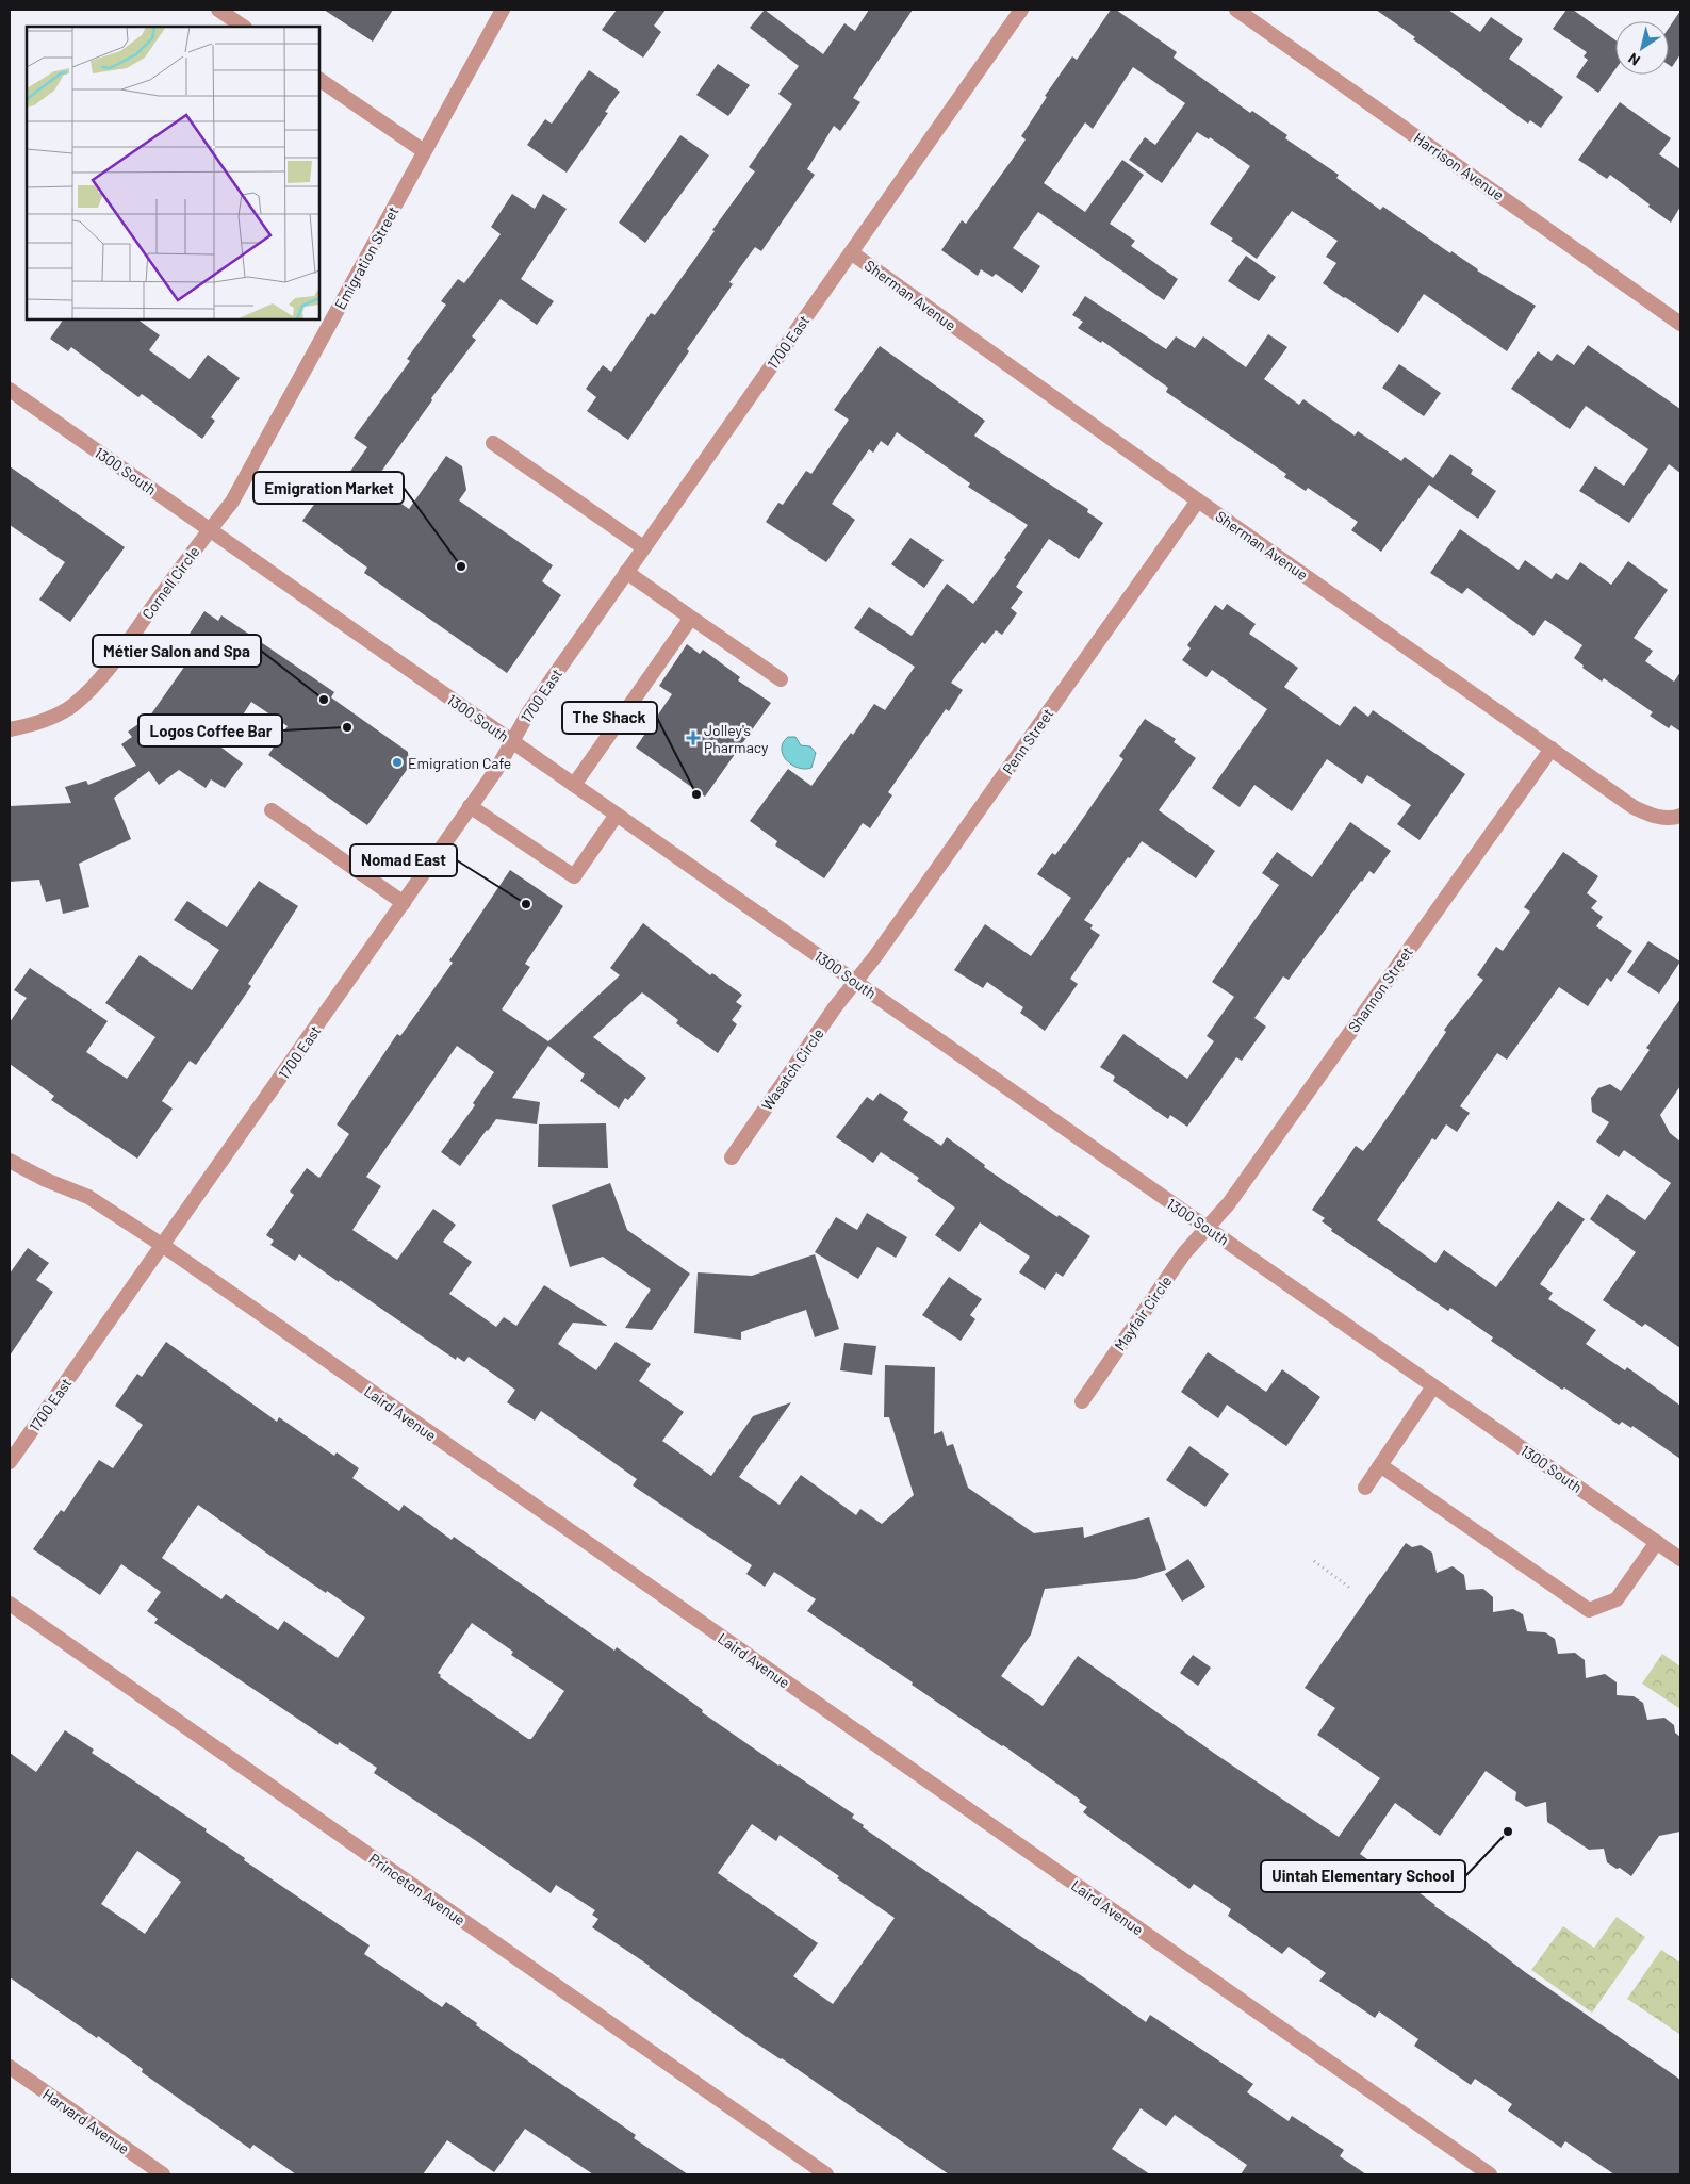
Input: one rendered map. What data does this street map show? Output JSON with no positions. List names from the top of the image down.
{
  "streets": {
    "street": [
      "Harrison Avenue",
      "Emigration Street",
      "Sherman Avenue",
      "1700 East",
      "1300 South",
      "Cornell Circle",
      "Penn Street",
      "Shannon Street",
      "Wasatch Circle",
      "Mayfair Circle",
      "Laird Avenue",
      "Princeton Avenue",
      "Harvard Avenue"
    ]
  },
  "crossings": [
    ["Emigration Street", "1300 South"],
    ["Emigration Street", "Cornell Circle"],
    ["Sherman Avenue", "1700 East"],
    ["Sherman Avenue", "Penn Street"],
    ["Sherman Avenue", "Shannon Street"],
    ["1700 East", "1300 South"],
    ["1700 East", "Laird Avenue"],
    ["1300 South", "Cornell Circle"],
    ["1300 South", "Penn Street"],
    ["1300 South", "Shannon Street"],
    ["1300 South", "Wasatch Circle"],
    ["1300 South", "Mayfair Circle"],
    ["Penn Street", "Wasatch Circle"],
    ["Shannon Street", "Mayfair Circle"]
  ],
  "places": {
    "other": [
      "Emigration Market",
      "Métier Salon and Spa",
      "Logos Coffee Bar",
      "Emigration Cafe",
      "The Shack",
      "Nomad East",
      "Uintah Elementary School"
    ],
    "health": ["Jolley's Pharmacy"]
  },
  "north": "bottom left"
}
